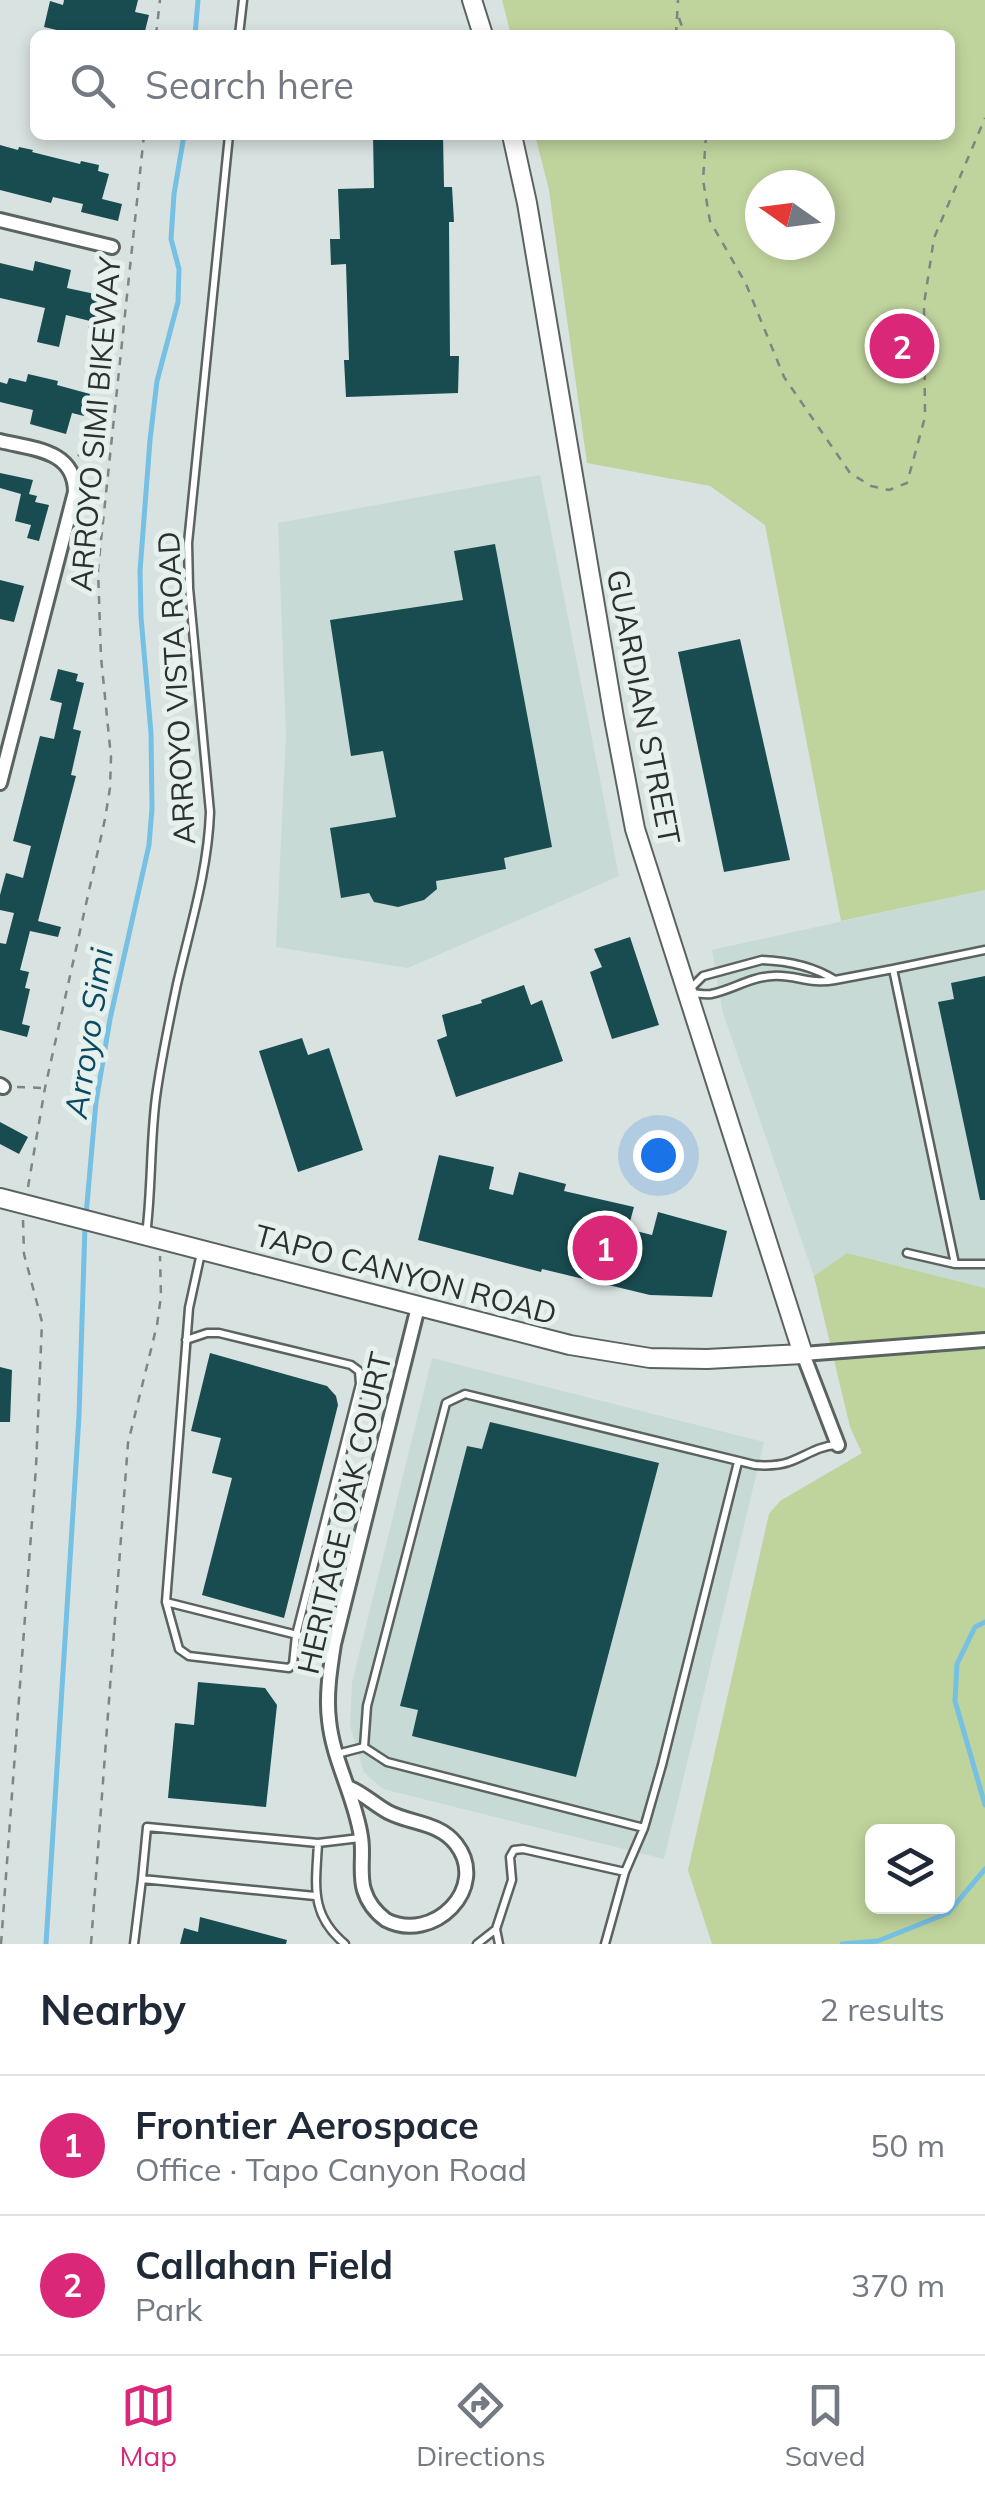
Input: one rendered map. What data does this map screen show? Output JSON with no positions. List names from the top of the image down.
{
  "streets": {
    "street": ["GUARDIAN STREET", "TAPO CANYON ROAD", "HERITAGE OAK COURT"],
    "lane": ["ARROYO VISTA ROAD"],
    "path": ["ARROYO SIMI BIKEWAY"]
  },
  "crossings": [
    ["ARROYO VISTA ROAD", "TAPO CANYON ROAD"],
    ["GUARDIAN STREET", "TAPO CANYON ROAD"],
    ["TAPO CANYON ROAD", "HERITAGE OAK COURT"]
  ],
  "water": ["Arroyo Simi"],
  "north": "left",
  "page": {
    "search": "Search here",
    "pins": ["2", "1"],
    "heading": ["Nearby", "2 results"],
    "list": [
      {
        "mark": "1",
        "name": "Frontier Aerospace",
        "note": "Office · Tapo Canyon Road",
        "value": "50 m"
      },
      {
        "mark": "2",
        "name": "Callahan Field",
        "note": "Park",
        "value": "370 m"
      }
    ],
    "nav": ["Map", "Directions", "Saved"]
  }
}
